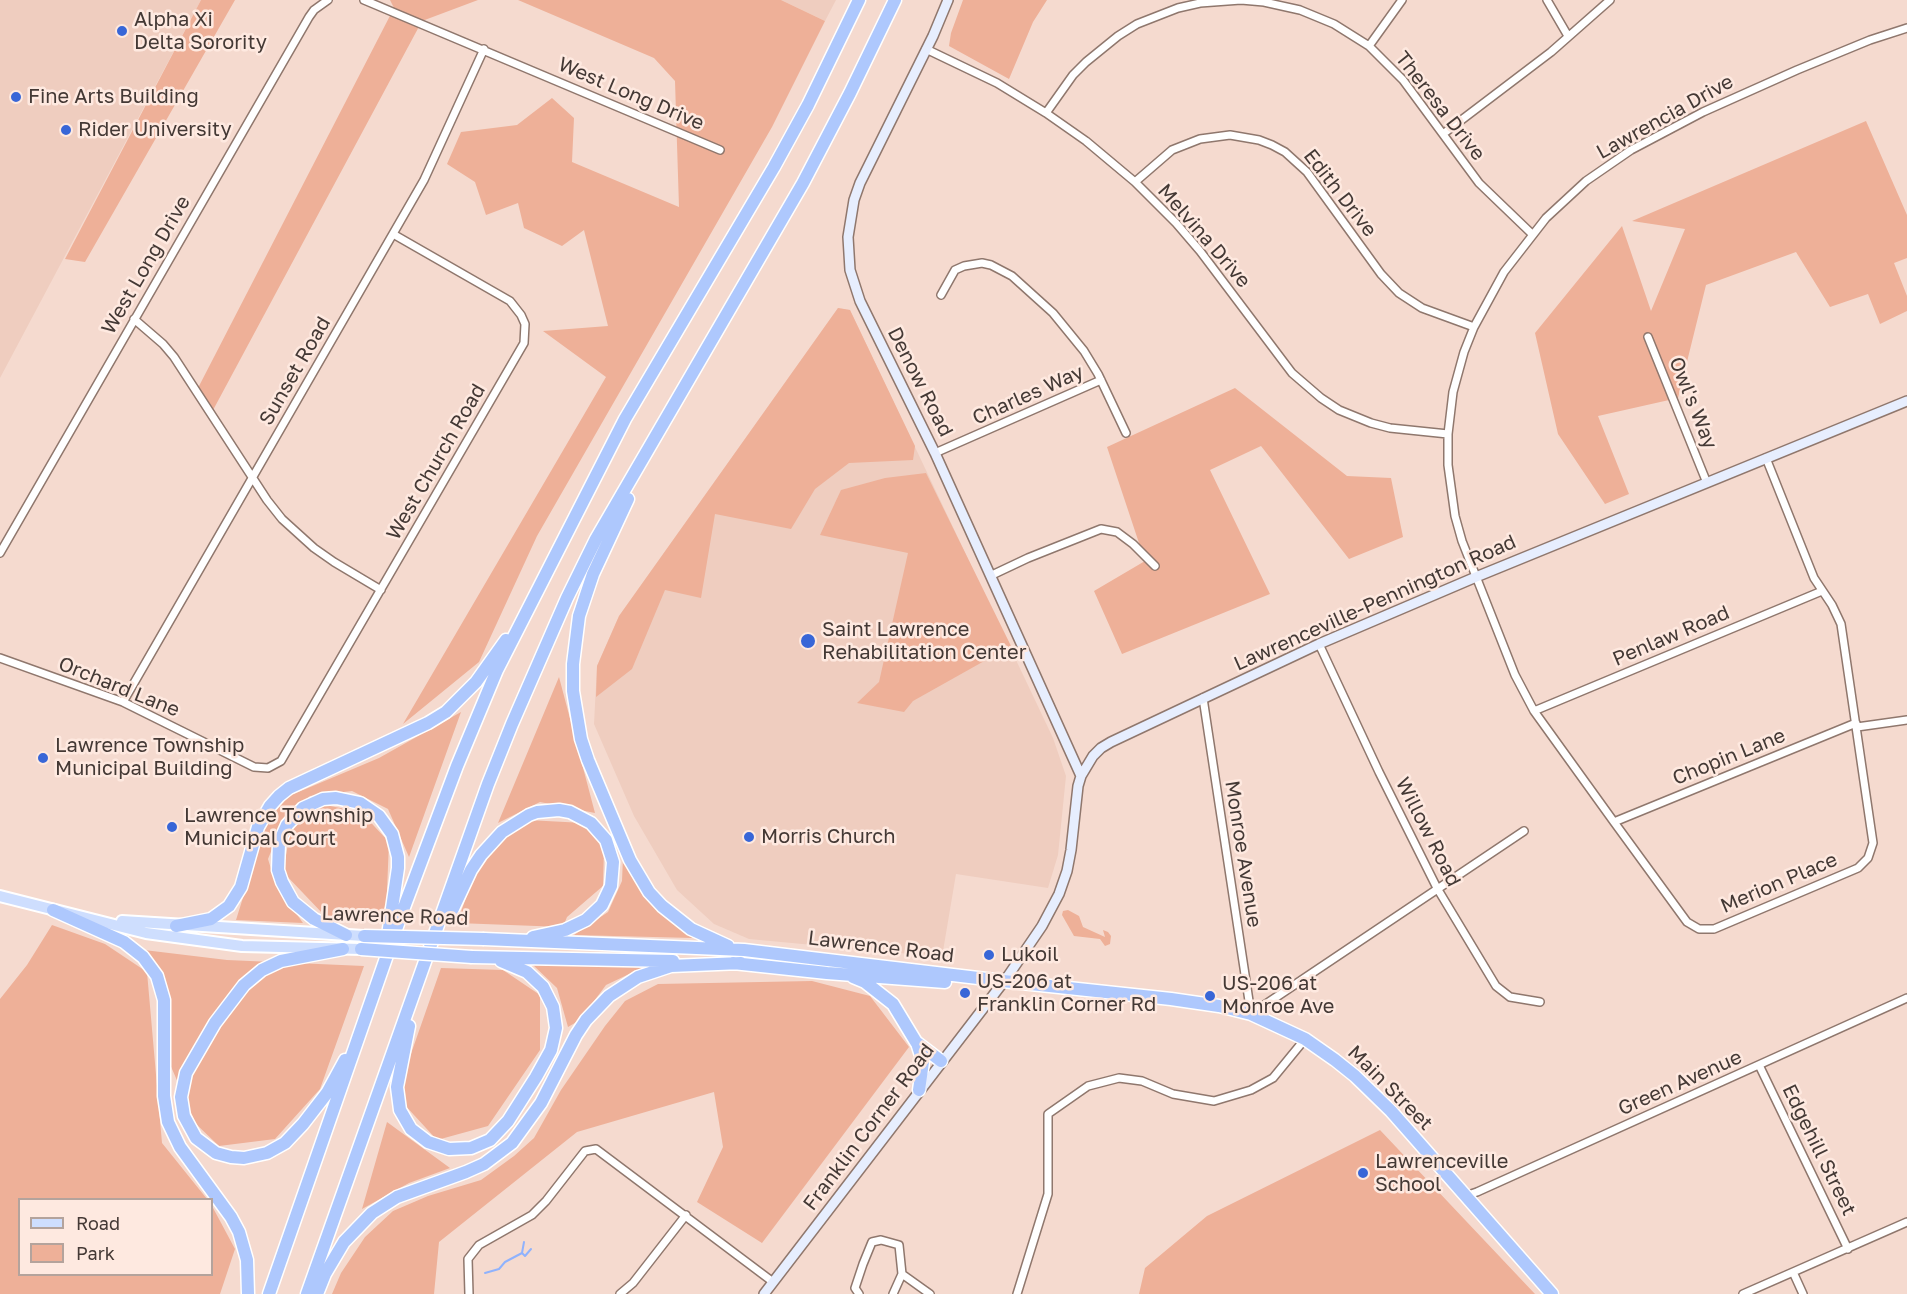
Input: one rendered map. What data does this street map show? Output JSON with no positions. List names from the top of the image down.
{
  "streets": {
    "highway": ["Lawrence Road", "Main Street"],
    "street": [
      "West Long Drive",
      "Theresa Drive",
      "Lawrencia Drive",
      "Edith Drive",
      "Melvina Drive",
      "Sunset Road",
      "Denow Road",
      "Charles Way",
      "Owl's Way",
      "West Church Road",
      "Lawrenceville-Pennington Road",
      "Penlaw Road",
      "Orchard Lane",
      "Chopin Lane",
      "Willow Road",
      "Monroe Avenue",
      "Merion Place",
      "Green Avenue",
      "Franklin Corner Road",
      "Edgehill Street"
    ]
  },
  "crossings": [
    ["West Long Drive", "Sunset Road"],
    ["Theresa Drive", "Lawrencia Drive"],
    ["Theresa Drive", "Melvina Drive"],
    ["Lawrencia Drive", "Edith Drive"],
    ["Lawrencia Drive", "Melvina Drive"],
    ["Lawrencia Drive", "Lawrenceville-Pennington Road"],
    ["Lawrencia Drive", "Merion Place"],
    ["Edith Drive", "Melvina Drive"],
    ["Melvina Drive", "Denow Road"],
    ["Sunset Road", "West Church Road"],
    ["Sunset Road", "Orchard Lane"],
    ["Denow Road", "Charles Way"],
    ["Denow Road", "Lawrenceville-Pennington Road"],
    ["Owl's Way", "Lawrenceville-Pennington Road"],
    ["West Church Road", "Orchard Lane"],
    ["Lawrenceville-Pennington Road", "Willow Road"],
    ["Lawrenceville-Pennington Road", "Monroe Avenue"],
    ["Lawrenceville-Pennington Road", "Merion Place"],
    ["Lawrenceville-Pennington Road", "Lawrence Road"],
    ["Lawrenceville-Pennington Road", "Main Street"],
    ["Lawrenceville-Pennington Road", "Franklin Corner Road"],
    ["Penlaw Road", "Merion Place"],
    ["Chopin Lane", "Merion Place"],
    ["Monroe Avenue", "Main Street"],
    ["Lawrence Road", "Main Street"],
    ["Lawrence Road", "Franklin Corner Road"],
    ["Green Avenue", "Main Street"],
    ["Green Avenue", "Edgehill Street"],
    ["Main Street", "Franklin Corner Road"]
  ],
  "places": [
    "Alpha Xi Delta Sorority",
    "Fine Arts Building",
    "Rider University",
    "Saint Lawrence Rehabilitation Center",
    "Lawrence Township Municipal Building",
    "Lawrence Township Municipal Court",
    "Morris Church",
    "Lukoil",
    "US-206 at Franklin Corner Rd",
    "US-206 at Monroe Ave",
    "Lawrenceville School"
  ],
  "legend": ["Road", "Park"]
}
